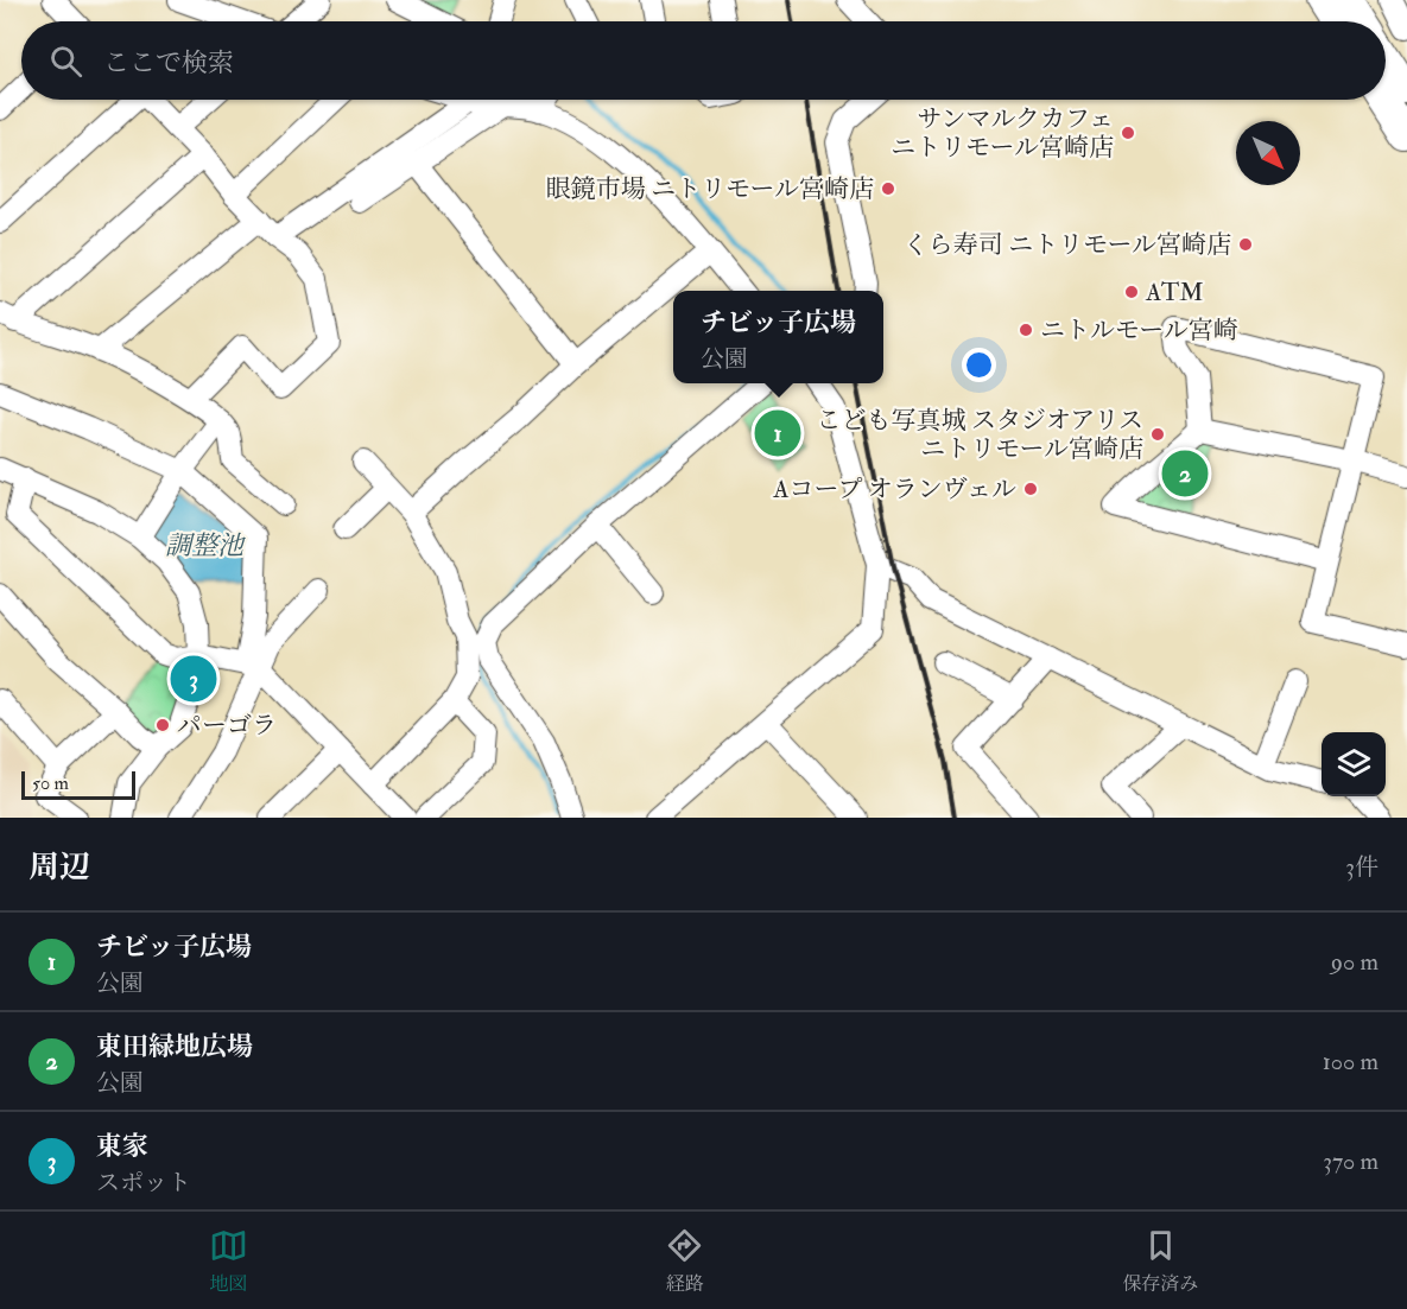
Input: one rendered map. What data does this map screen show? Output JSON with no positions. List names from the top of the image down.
{
  "water": ["調整池"],
  "places": [
    "サンマルクカフェ ニトリモール宮崎店",
    "眼鏡市場 ニトリモール宮崎店",
    "くら寿司 ニトリモール宮崎店",
    "ATM",
    "ニトルモール宮崎",
    "こども写真城 スタジオアリス ニトリモール宮崎店",
    "Aコープ オランヴェル",
    "パーゴラ"
  ],
  "scale_bar": "50 m",
  "north": "bottom right",
  "page": {
    "search": "ここで検索",
    "popup": ["チビッ子広場", "公園"],
    "pins": ["1", "2", "3"],
    "scale": "50 m",
    "heading": ["周辺", "3件"],
    "list": [
      {
        "mark": "1",
        "name": "チビッ子広場",
        "note": "公園",
        "value": "90 m"
      },
      {
        "mark": "2",
        "name": "東田緑地広場",
        "note": "公園",
        "value": "100 m"
      },
      {
        "mark": "3",
        "name": "東家",
        "note": "スポット",
        "value": "370 m"
      }
    ],
    "nav": ["地図", "経路", "保存済み"]
  }
}
